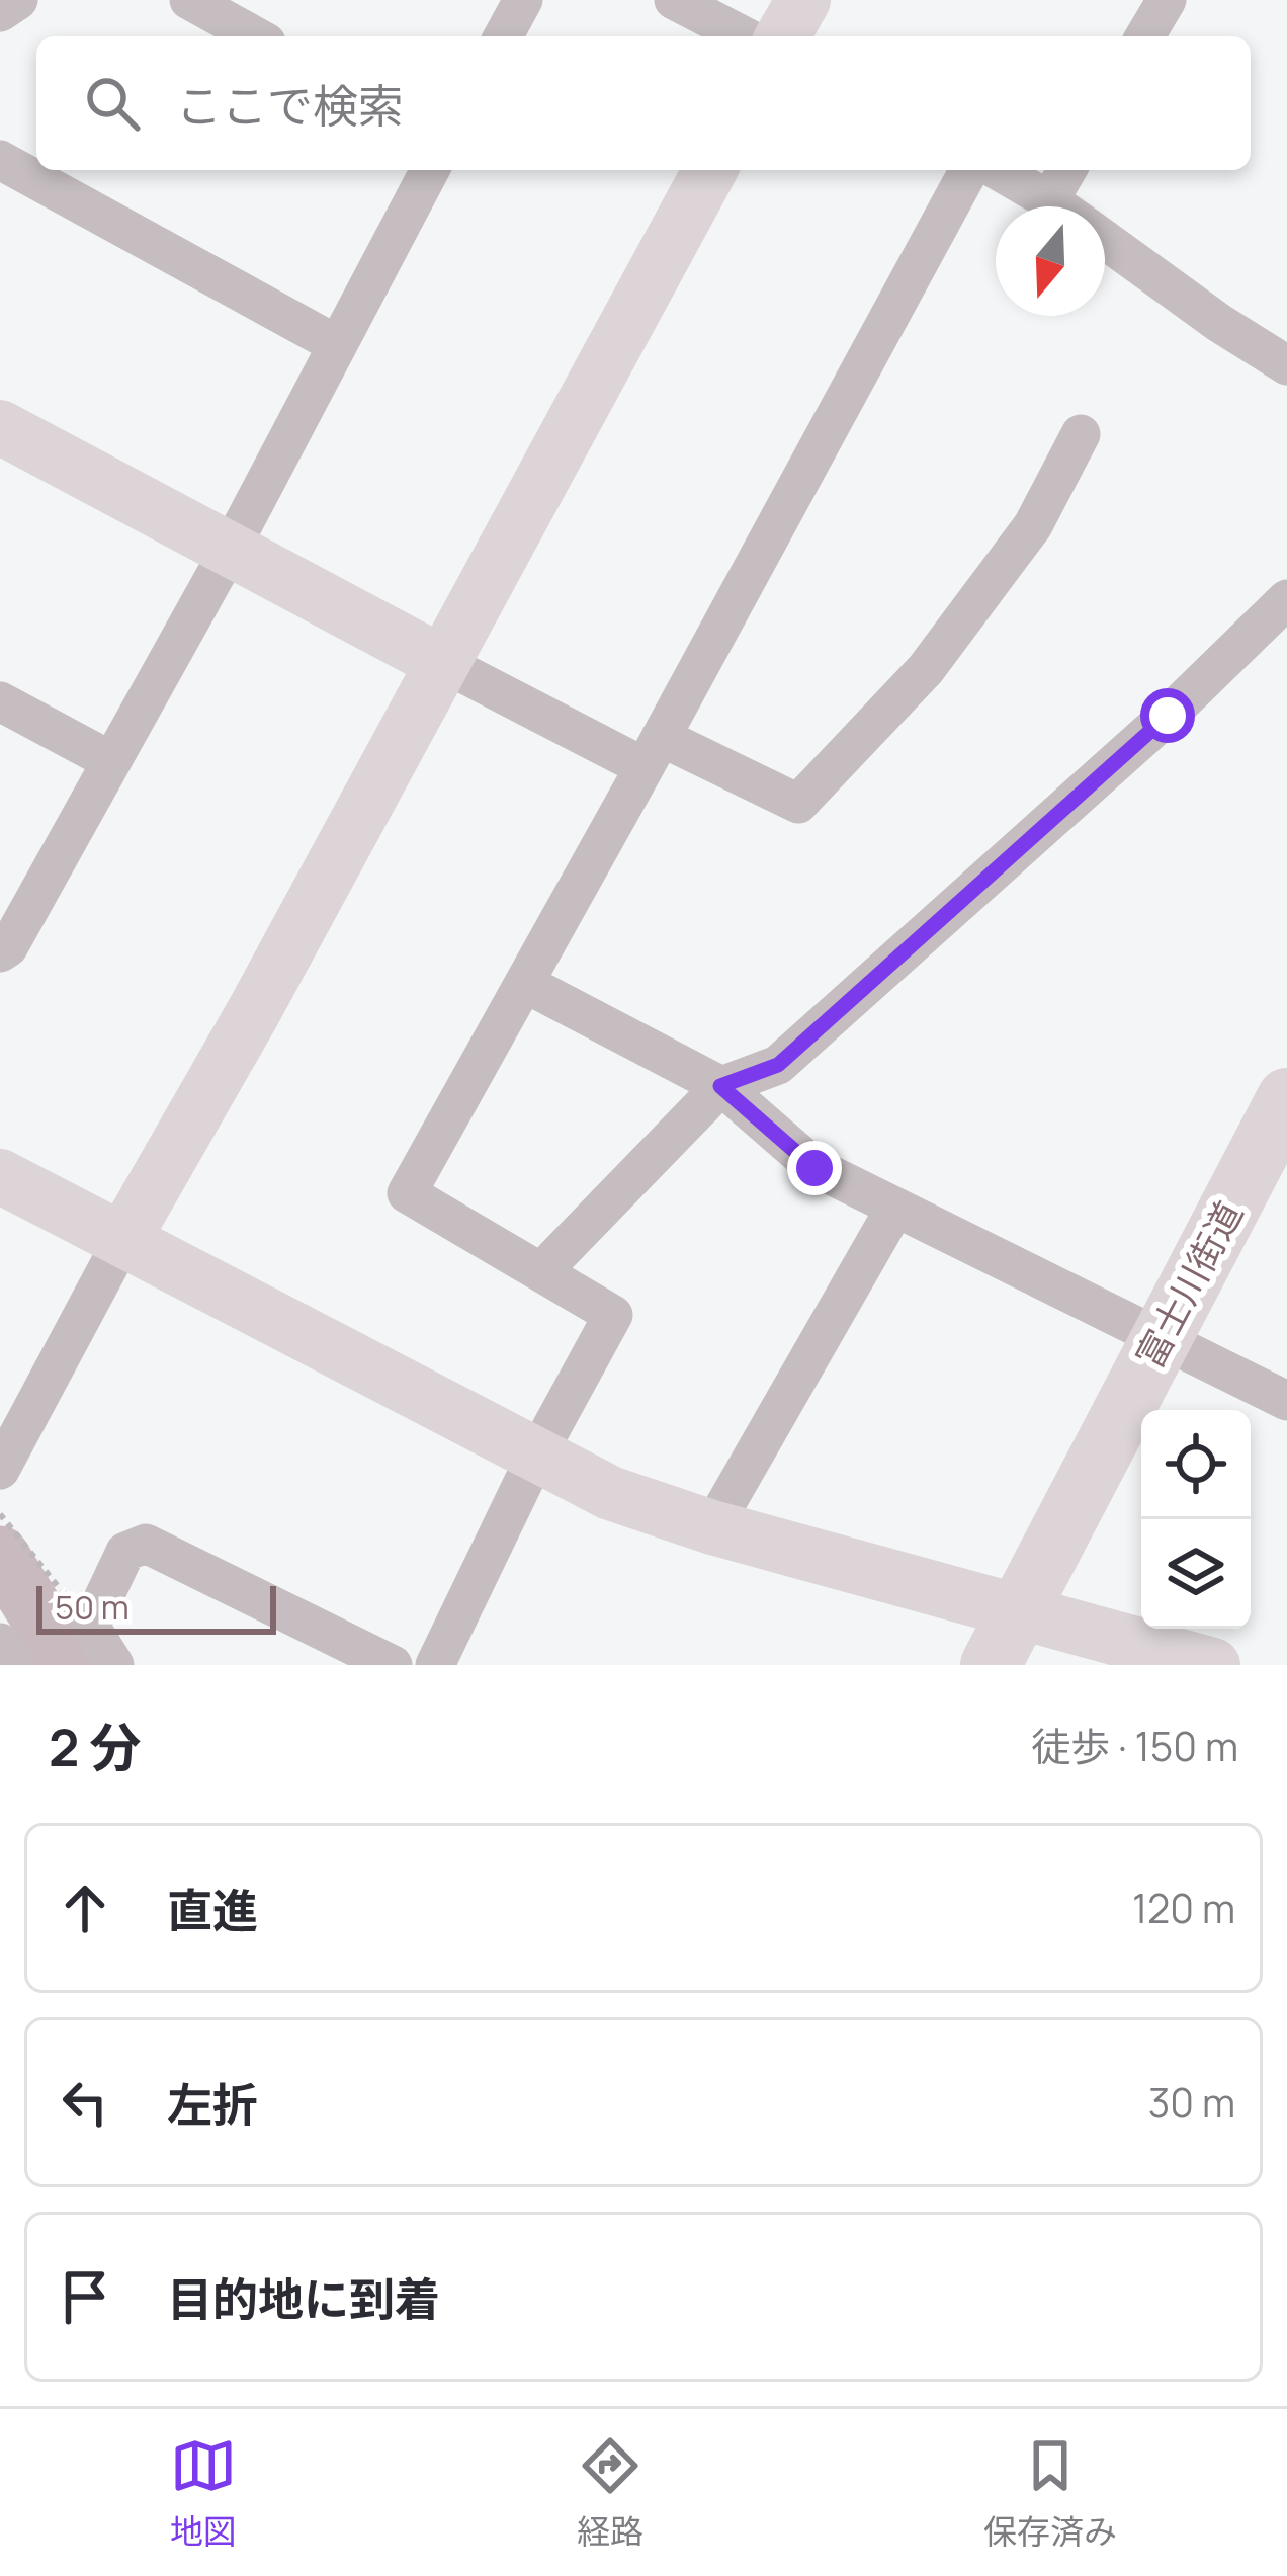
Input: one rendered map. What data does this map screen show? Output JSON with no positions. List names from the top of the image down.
{
  "streets": {
    "main road": ["富士川街道"]
  },
  "scale_bar": "50 m",
  "north": "bottom",
  "page": {
    "search": "ここで検索",
    "scale": "50 m",
    "heading": ["2 分", "徒歩 · 150 m"],
    "list": [
      ["直進", "120 m"],
      ["左折", "30 m"],
      "目的地に到着"
    ],
    "nav": ["地図", "経路", "保存済み"]
  }
}
